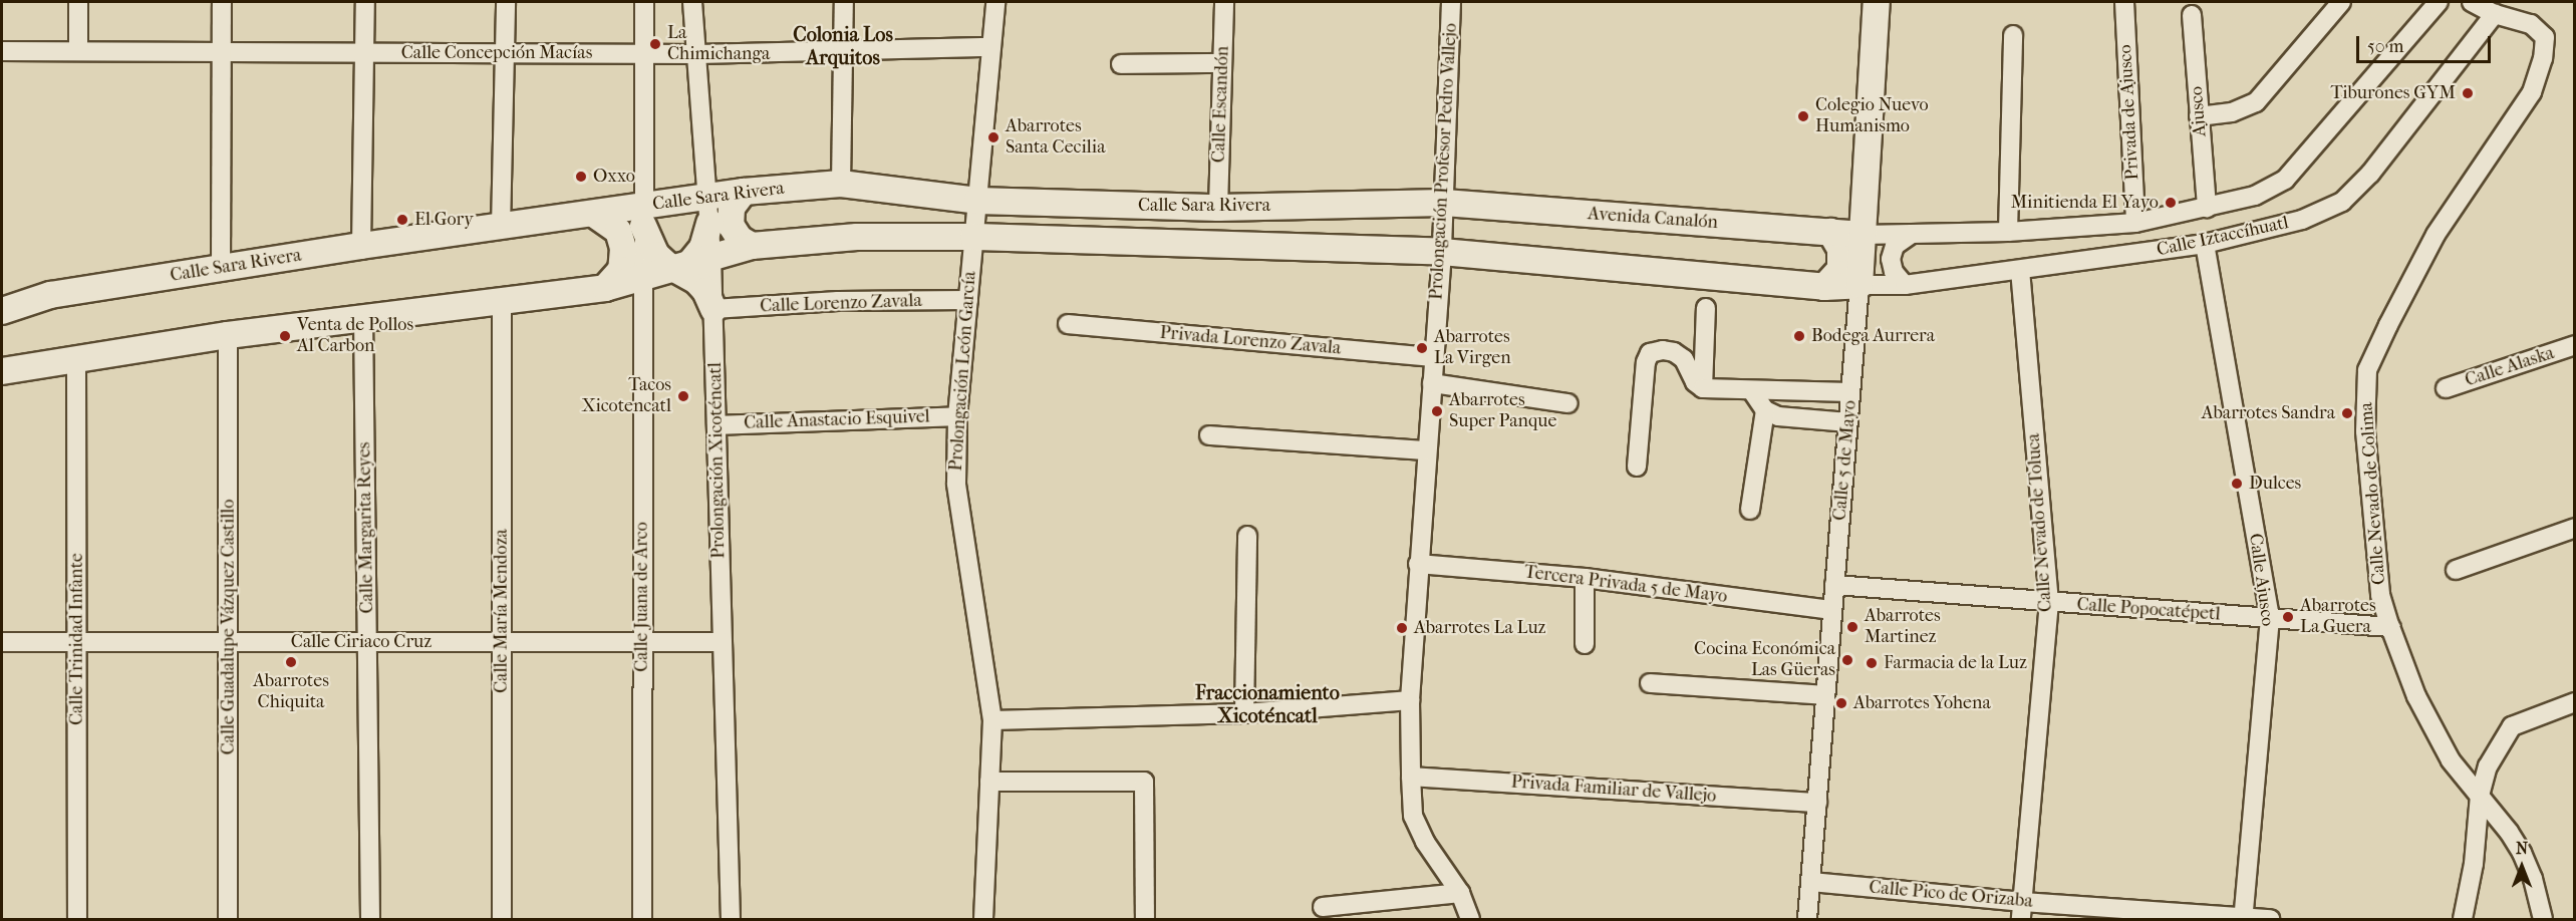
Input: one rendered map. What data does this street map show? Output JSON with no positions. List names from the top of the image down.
{
  "streets": {
    "street": [
      "Calle Concepción Macías",
      "Calle Escandón",
      "Ajusco",
      "Privada de Ajusco",
      "Prolongación Profesor Pedro Vallejo",
      "Calle Sara Rivera",
      "Avenida Canalón",
      "Calle Iztaccíhuatl",
      "Calle Lorenzo Zavala",
      "Privada Lorenzo Zavala",
      "Calle Alaska",
      "Prolongación León García",
      "Calle Anastacio Esquivel",
      "Prolongación Xicoténcatl",
      "Calle 5 de Mayo",
      "Calle Nevado de Colima",
      "Calle Nevado de Toluca",
      "Calle Margarita Reyes",
      "Calle Ajusco",
      "Tercera Privada 5 de Mayo",
      "Calle Juana de Arco",
      "Calle Popocatépetl",
      "Calle María Mendoza",
      "Calle Guadalupe Vázquez Castillo",
      "Calle Trinidad Infante",
      "Calle Ciriaco Cruz",
      "Privada Familiar de Vallejo",
      "Calle Pico de Orizaba"
    ]
  },
  "crossings": [
    ["Calle Concepción Macías", "Prolongación León García"],
    ["Calle Escandón", "Calle Sara Rivera"],
    ["Ajusco", "Calle Iztaccíhuatl"],
    ["Privada de Ajusco", "Calle Iztaccíhuatl"],
    ["Prolongación Profesor Pedro Vallejo", "Calle Sara Rivera"],
    ["Prolongación Profesor Pedro Vallejo", "Avenida Canalón"],
    ["Prolongación Profesor Pedro Vallejo", "Privada Lorenzo Zavala"],
    ["Prolongación Profesor Pedro Vallejo", "Tercera Privada 5 de Mayo"],
    ["Prolongación Profesor Pedro Vallejo", "Privada Familiar de Vallejo"],
    ["Calle Sara Rivera", "Avenida Canalón"],
    ["Calle Sara Rivera", "Prolongación León García"],
    ["Calle Sara Rivera", "Prolongación Xicoténcatl"],
    ["Calle Sara Rivera", "Calle Margarita Reyes"],
    ["Calle Sara Rivera", "Calle Juana de Arco"],
    ["Calle Sara Rivera", "Calle María Mendoza"],
    ["Calle Sara Rivera", "Calle Guadalupe Vázquez Castillo"],
    ["Calle Sara Rivera", "Calle Trinidad Infante"],
    ["Avenida Canalón", "Calle Iztaccíhuatl"],
    ["Avenida Canalón", "Calle 5 de Mayo"],
    ["Calle Iztaccíhuatl", "Calle 5 de Mayo"],
    ["Calle Iztaccíhuatl", "Calle Nevado de Colima"],
    ["Calle Iztaccíhuatl", "Calle Nevado de Toluca"],
    ["Calle Iztaccíhuatl", "Calle Ajusco"],
    ["Calle Lorenzo Zavala", "Prolongación León García"],
    ["Calle Lorenzo Zavala", "Prolongación Xicoténcatl"],
    ["Prolongación León García", "Calle Anastacio Esquivel"],
    ["Calle Anastacio Esquivel", "Prolongación Xicoténcatl"],
    ["Prolongación Xicoténcatl", "Calle Ciriaco Cruz"],
    ["Calle 5 de Mayo", "Tercera Privada 5 de Mayo"],
    ["Calle 5 de Mayo", "Calle Popocatépetl"],
    ["Calle 5 de Mayo", "Privada Familiar de Vallejo"],
    ["Calle 5 de Mayo", "Calle Pico de Orizaba"],
    ["Calle Nevado de Colima", "Calle Popocatépetl"],
    ["Calle Nevado de Toluca", "Calle Popocatépetl"],
    ["Calle Nevado de Toluca", "Calle Pico de Orizaba"],
    ["Calle Margarita Reyes", "Calle Ciriaco Cruz"],
    ["Calle Ajusco", "Calle Popocatépetl"],
    ["Calle Ajusco", "Calle Pico de Orizaba"],
    ["Calle Juana de Arco", "Calle Ciriaco Cruz"],
    ["Calle María Mendoza", "Calle Ciriaco Cruz"],
    ["Calle Guadalupe Vázquez Castillo", "Calle Ciriaco Cruz"],
    ["Calle Trinidad Infante", "Calle Ciriaco Cruz"]
  ],
  "districts": ["Colonia Los Arquitos", "Fraccionamiento Xicoténcatl"],
  "places": [
    "La Chimichanga",
    "Tiburones GYM",
    "Colegio Nuevo Humanismo",
    "Abarrotes Santa Cecilia",
    "Oxxo",
    "Minitienda El Yayo",
    "El Gory",
    "Venta de Pollos Al Carbon",
    "Bodega Aurrera",
    "Abarrotes La Virgen",
    "Tacos Xicotencatl",
    "Abarrotes Super Panque",
    "Abarrotes Sandra",
    "Dulces",
    "Abarrotes La Guera",
    "Abarrotes Martinez",
    "Abarrotes La Luz",
    "Cocina Económica Las Güeras",
    "Abarrotes Chiquita",
    "Farmacia de la Luz",
    "Abarrotes Yohena"
  ],
  "scale_bar": "50 m",
  "north": "top"
}
